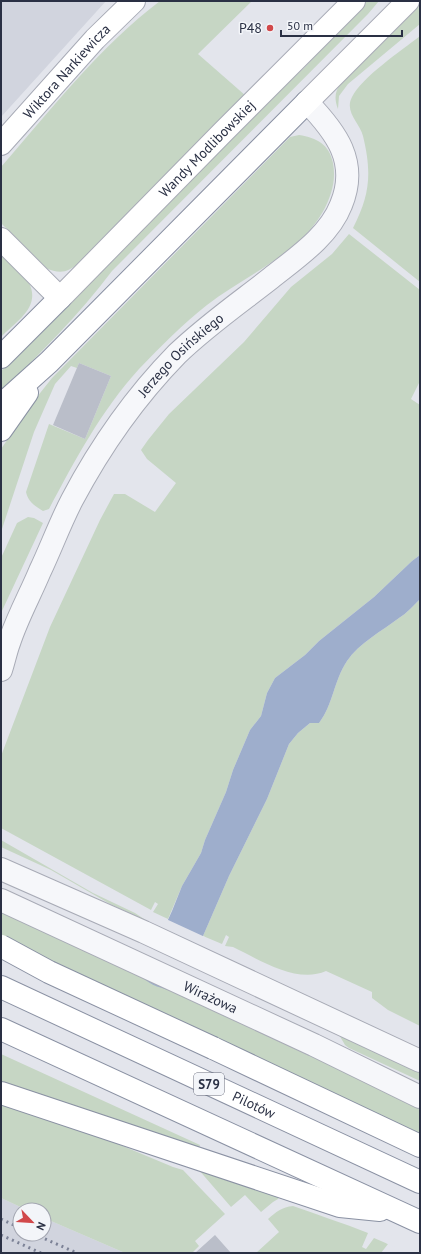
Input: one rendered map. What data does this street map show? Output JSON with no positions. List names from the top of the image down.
{
  "streets": {
    "main road": [
      "Wiktora Narkiewicza",
      "Wandy Modlibowskiej",
      "S79",
      "Pilotów"
    ],
    "street": ["Jerzego Osińskiego", "Wirażowa"]
  },
  "places": ["P48"],
  "scale_bar": "50 m",
  "north": "bottom right"
}
